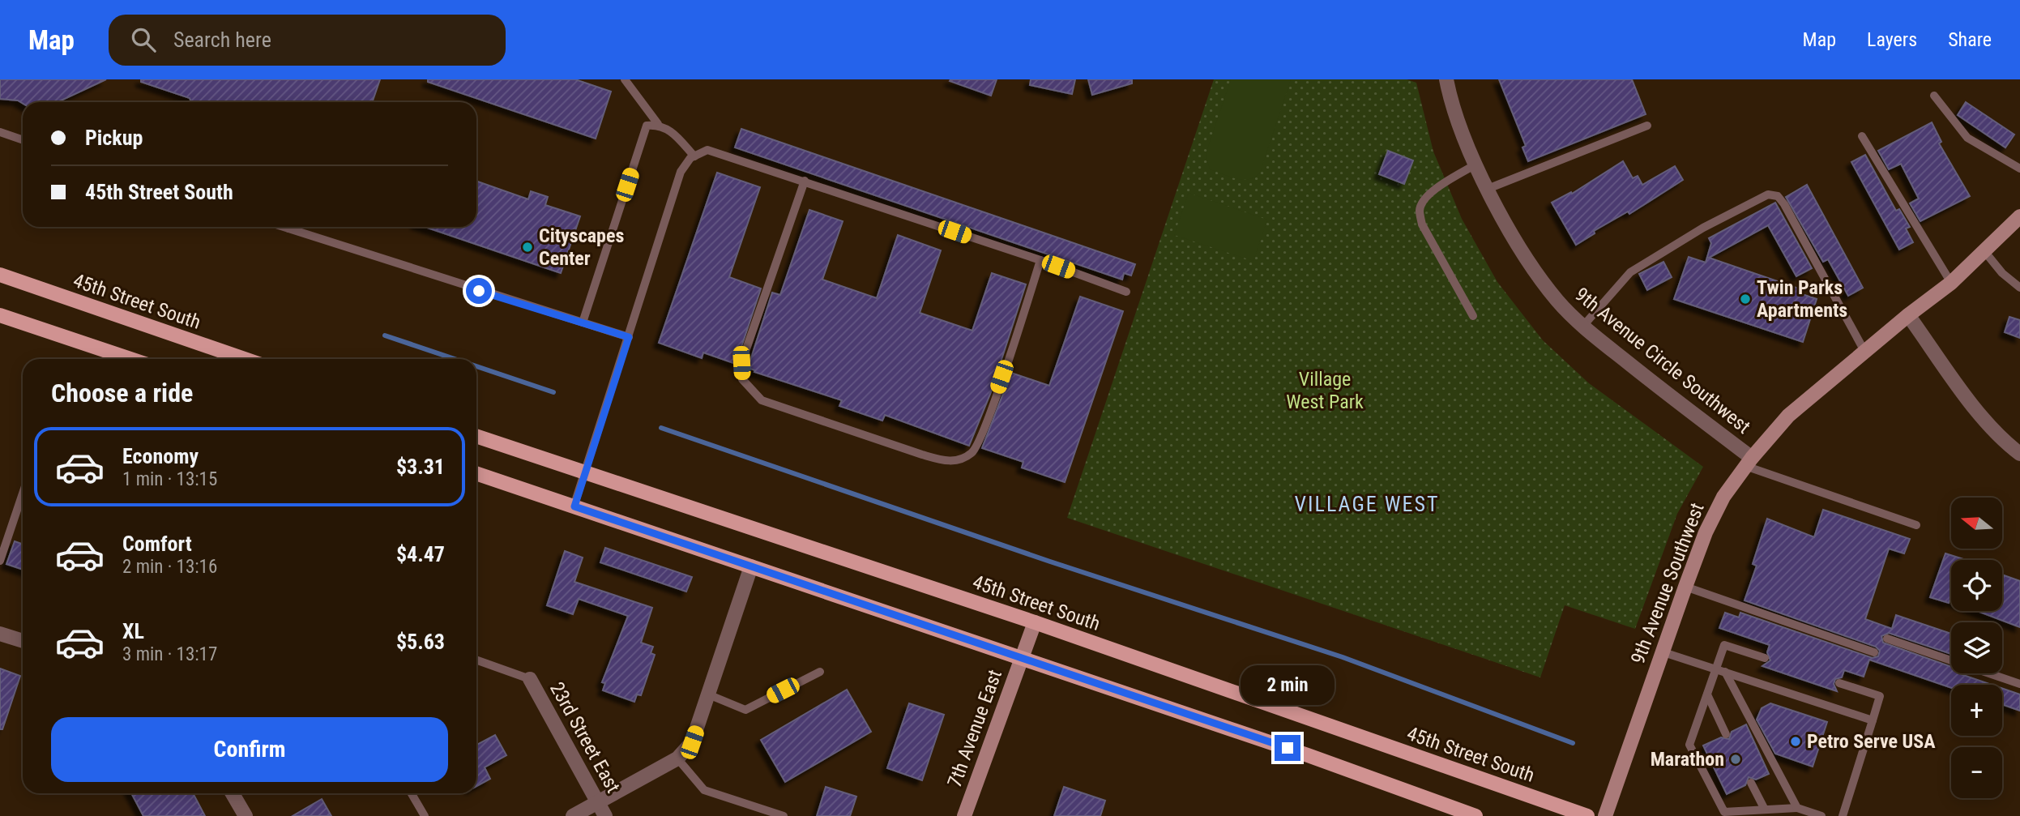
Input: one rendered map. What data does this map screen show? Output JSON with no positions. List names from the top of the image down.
{
  "streets": {
    "main road": ["45th Street South"],
    "street": [
      "9th Avenue Circle Southwest",
      "9th Avenue Southwest",
      "7th Avenue East",
      "23rd Street East"
    ]
  },
  "crossings": [
    ["45th Street South", "7th Avenue East"],
    ["9th Avenue Circle Southwest", "9th Avenue Southwest"]
  ],
  "districts": ["VILLAGE WEST"],
  "parks": ["Village West Park"],
  "places": [
    "Cityscapes Center",
    "Twin Parks Apartments",
    "Petro Serve USA",
    "Marathon"
  ],
  "north": "left",
  "page": {
    "header": "Map",
    "search": "Search here",
    "nav": ["Map", "Layers", "Share"],
    "banner": ["Pickup", "45th Street South"],
    "heading": "Choose a ride",
    "list": [
      {
        "name": "Economy",
        "note": "1 min · 13:15",
        "value": "$3.31"
      },
      {
        "name": "Comfort",
        "note": "2 min · 13:16",
        "value": "$4.47"
      },
      {
        "name": "XL",
        "note": "3 min · 13:17",
        "value": "$5.63"
      }
    ],
    "map_buttons": ["+", "−"],
    "bubble": "2 min",
    "buttons": "Confirm"
  }
}
